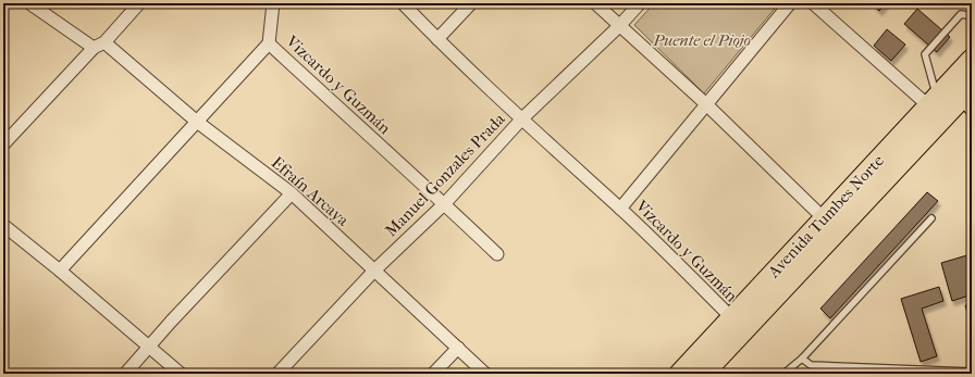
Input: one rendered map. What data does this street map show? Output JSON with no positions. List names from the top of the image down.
{
  "streets": {
    "highway": ["Avenida Tumbes Norte"],
    "street": ["Vizcardo y Guzmán", "Manuel Gonzales Prada", "Efraín Arcaya"]
  },
  "crossings": [
    ["Vizcardo y Guzmán", "Manuel Gonzales Prada"],
    ["Vizcardo y Guzmán", "Efraín Arcaya"],
    ["Vizcardo y Guzmán", "Avenida Tumbes Norte"],
    ["Manuel Gonzales Prada", "Efraín Arcaya"]
  ],
  "parks": ["Puente el Piojo"]
}
